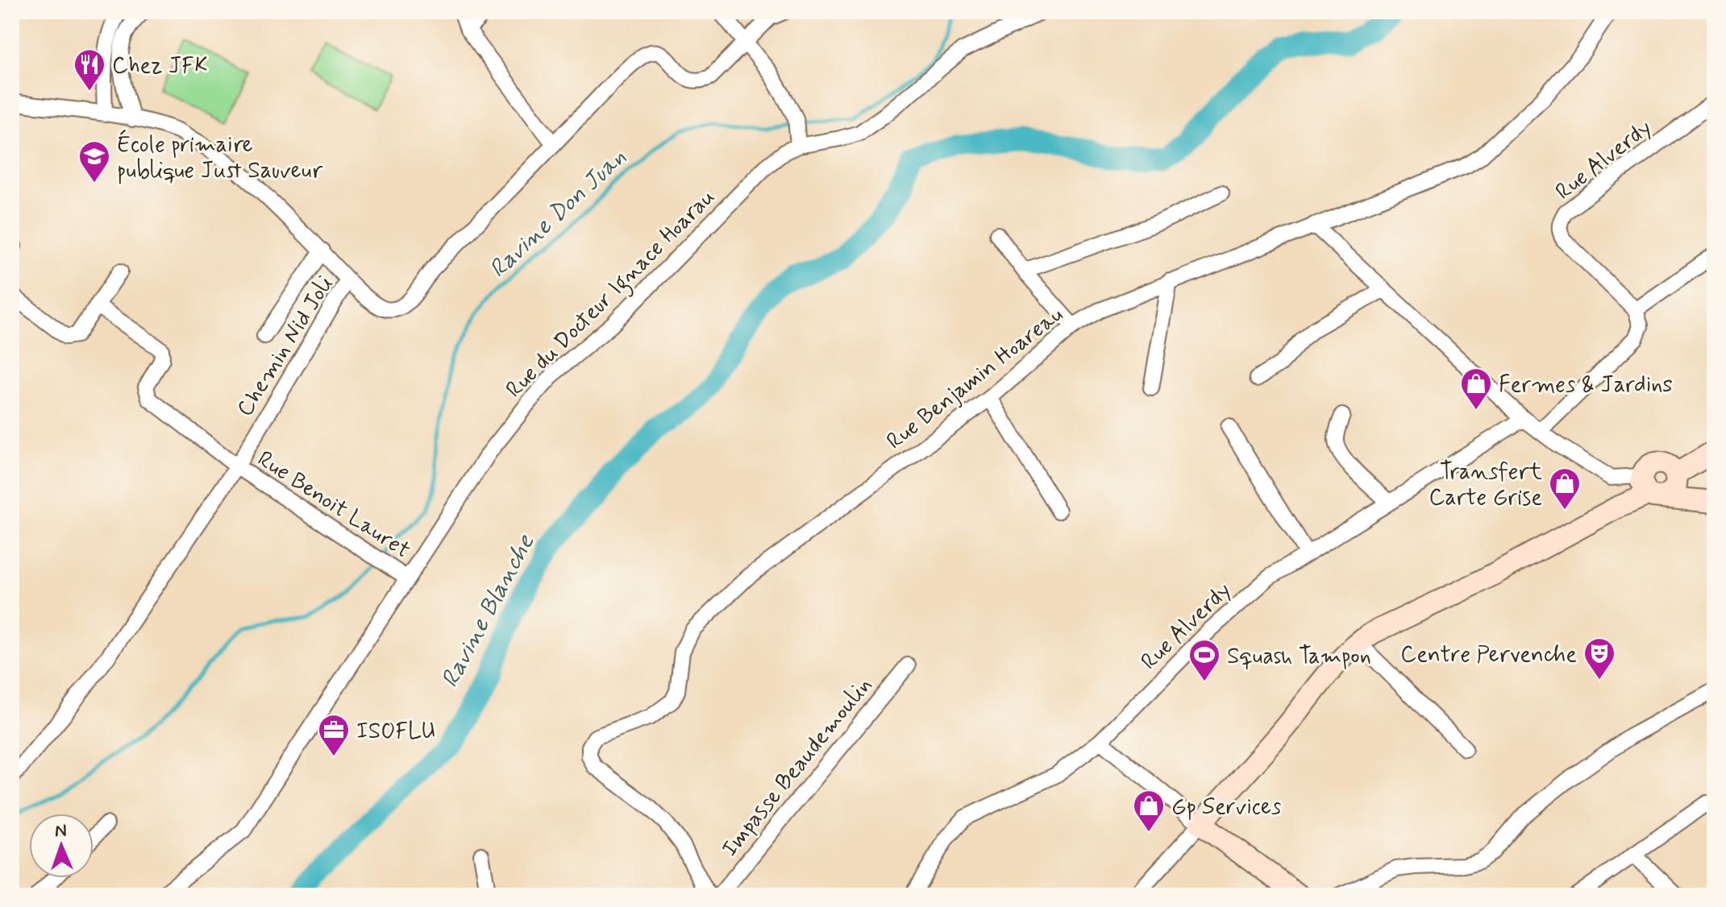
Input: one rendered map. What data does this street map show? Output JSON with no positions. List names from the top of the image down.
{
  "streets": {
    "street": [
      "Rue Alverdy",
      "Rue du Docteur Ignace Hoarau",
      "Chemin Nid Joli",
      "Rue Benjamin Hoareau",
      "Rue Benoit Lauret",
      "Impasse Beaudemoulin"
    ]
  },
  "crossings": [
    ["Rue du Docteur Ignace Hoarau", "Rue Benoit Lauret"],
    ["Chemin Nid Joli", "Rue Benoit Lauret"]
  ],
  "water": ["Ravine Don Juan", "Ravine Blanche"],
  "places": {
    "restaurant": ["Chez JFK"],
    "school or university": ["École primaire publique Just Sauveur"],
    "shop": ["Fermes & Jardins", "Transfert Carte Grise", "Gp Services"],
    "theatre": ["Centre Pervenche"],
    "sports": ["Squash Tampon"],
    "office": ["ISOFLU"]
  },
  "north": "top"
}
